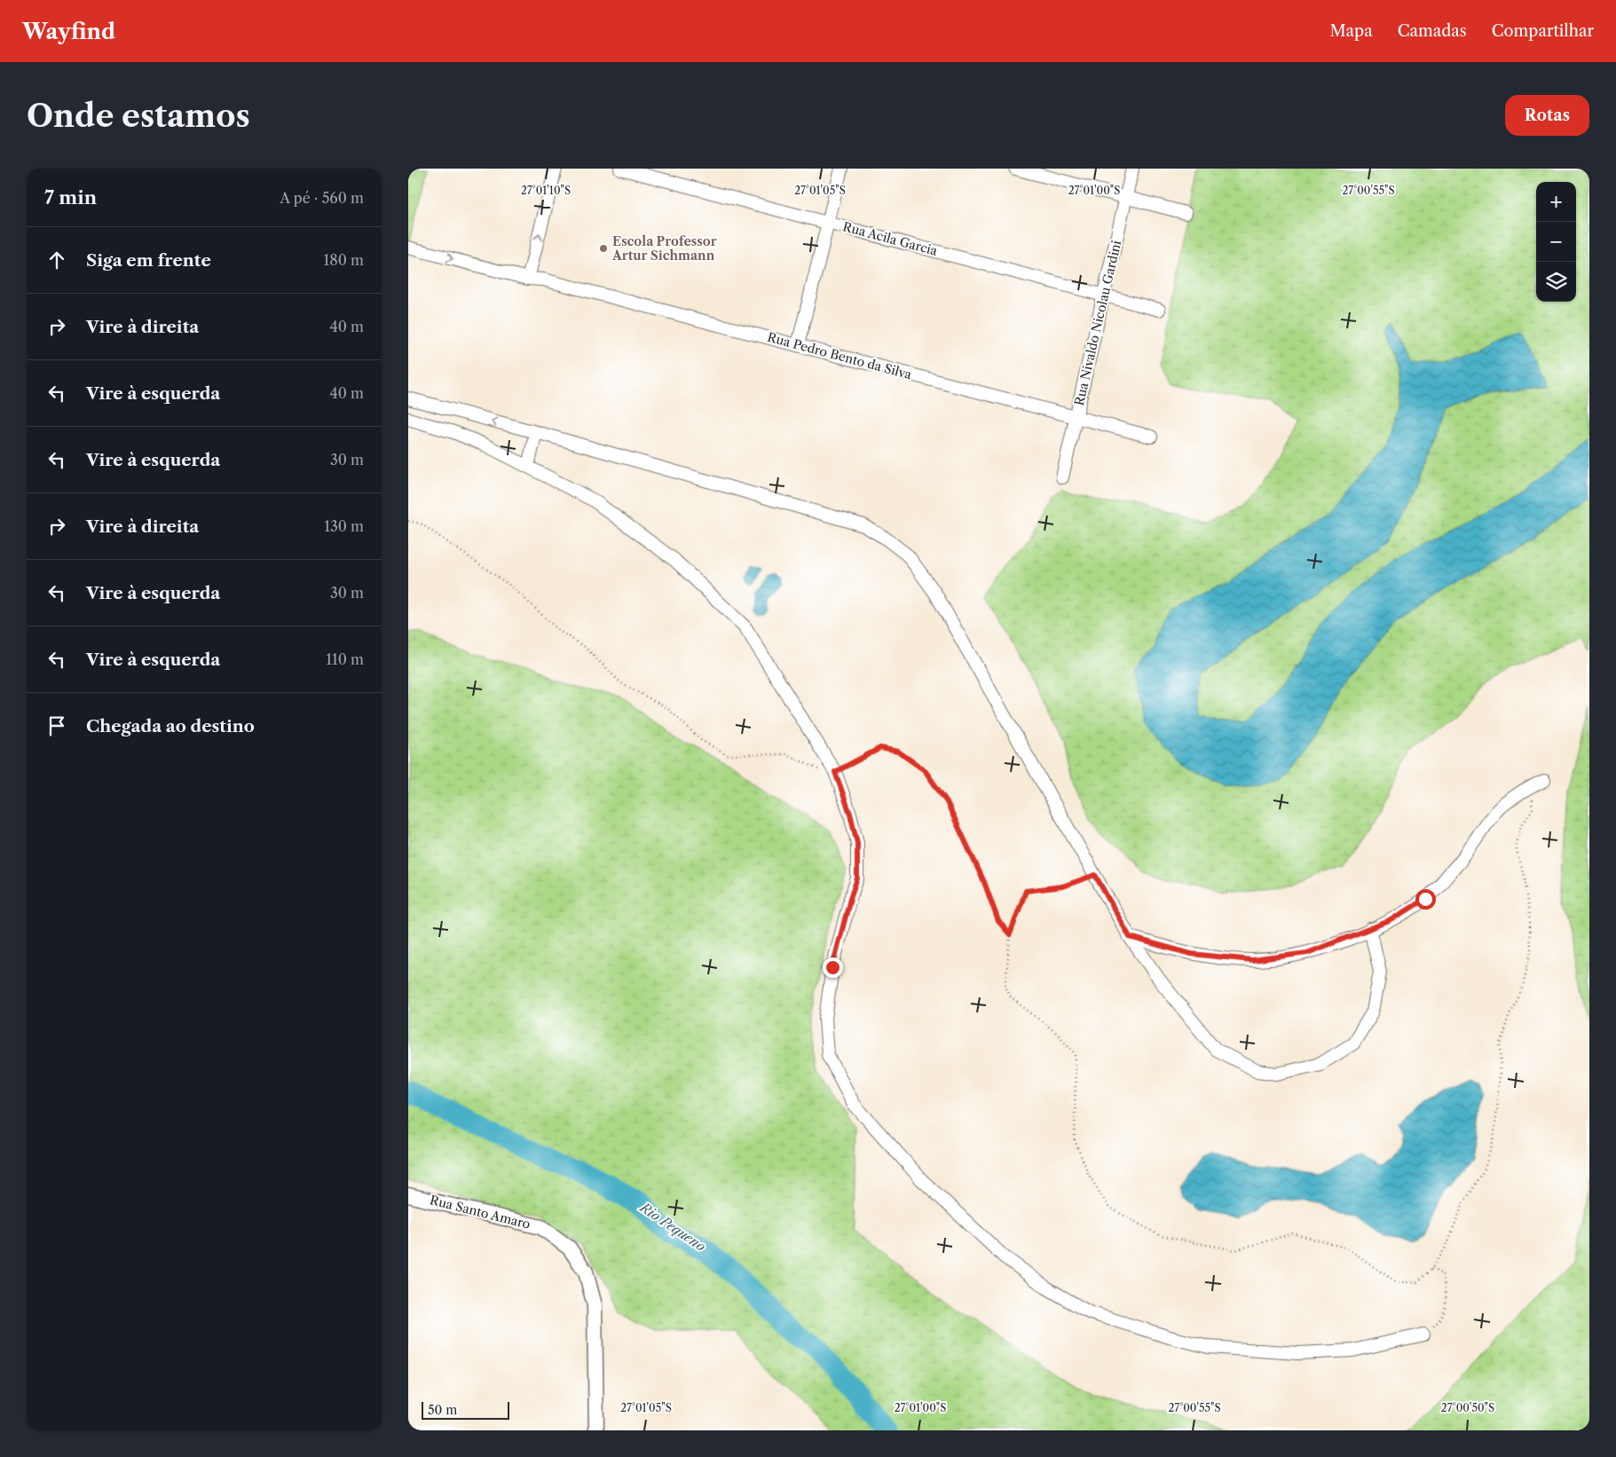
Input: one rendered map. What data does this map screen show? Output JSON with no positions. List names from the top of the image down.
{
  "streets": {
    "main road": ["Rua Santo Amaro"],
    "street": ["Rua Acila Garcia", "Rua Nivaldo Nicolau Gardini", "Rua Pedro Bento da Silva"]
  },
  "crossings": [
    ["Rua Acila Garcia", "Rua Nivaldo Nicolau Gardini"],
    ["Rua Nivaldo Nicolau Gardini", "Rua Pedro Bento da Silva"]
  ],
  "water": ["Rio Pequeno"],
  "places": ["Escola Professor Artur Sichmann"],
  "scale_bar": "50 m",
  "page": {
    "header": "Wayfind",
    "nav": ["Mapa", "Camadas", "Compartilhar"],
    "buttons": "Rotas",
    "title": "Onde estamos",
    "heading": ["7 min", "A pé · 560 m"],
    "map_buttons": ["+", "−"],
    "list": [
      ["Siga em frente", "180 m"],
      ["Vire à direita", "40 m"],
      ["Vire à esquerda", "40 m"],
      ["Vire à esquerda", "30 m"],
      ["Vire à direita", "130 m"],
      ["Vire à esquerda", "30 m"],
      ["Vire à esquerda", "110 m"],
      "Chegada ao destino"
    ],
    "scale": "50 m"
  },
  "coordinates": [
    "27°01'10\"S",
    "27°01'05\"S",
    "27°01'00\"S",
    "27°00'55\"S",
    "27°00'50\"S"
  ]
}
